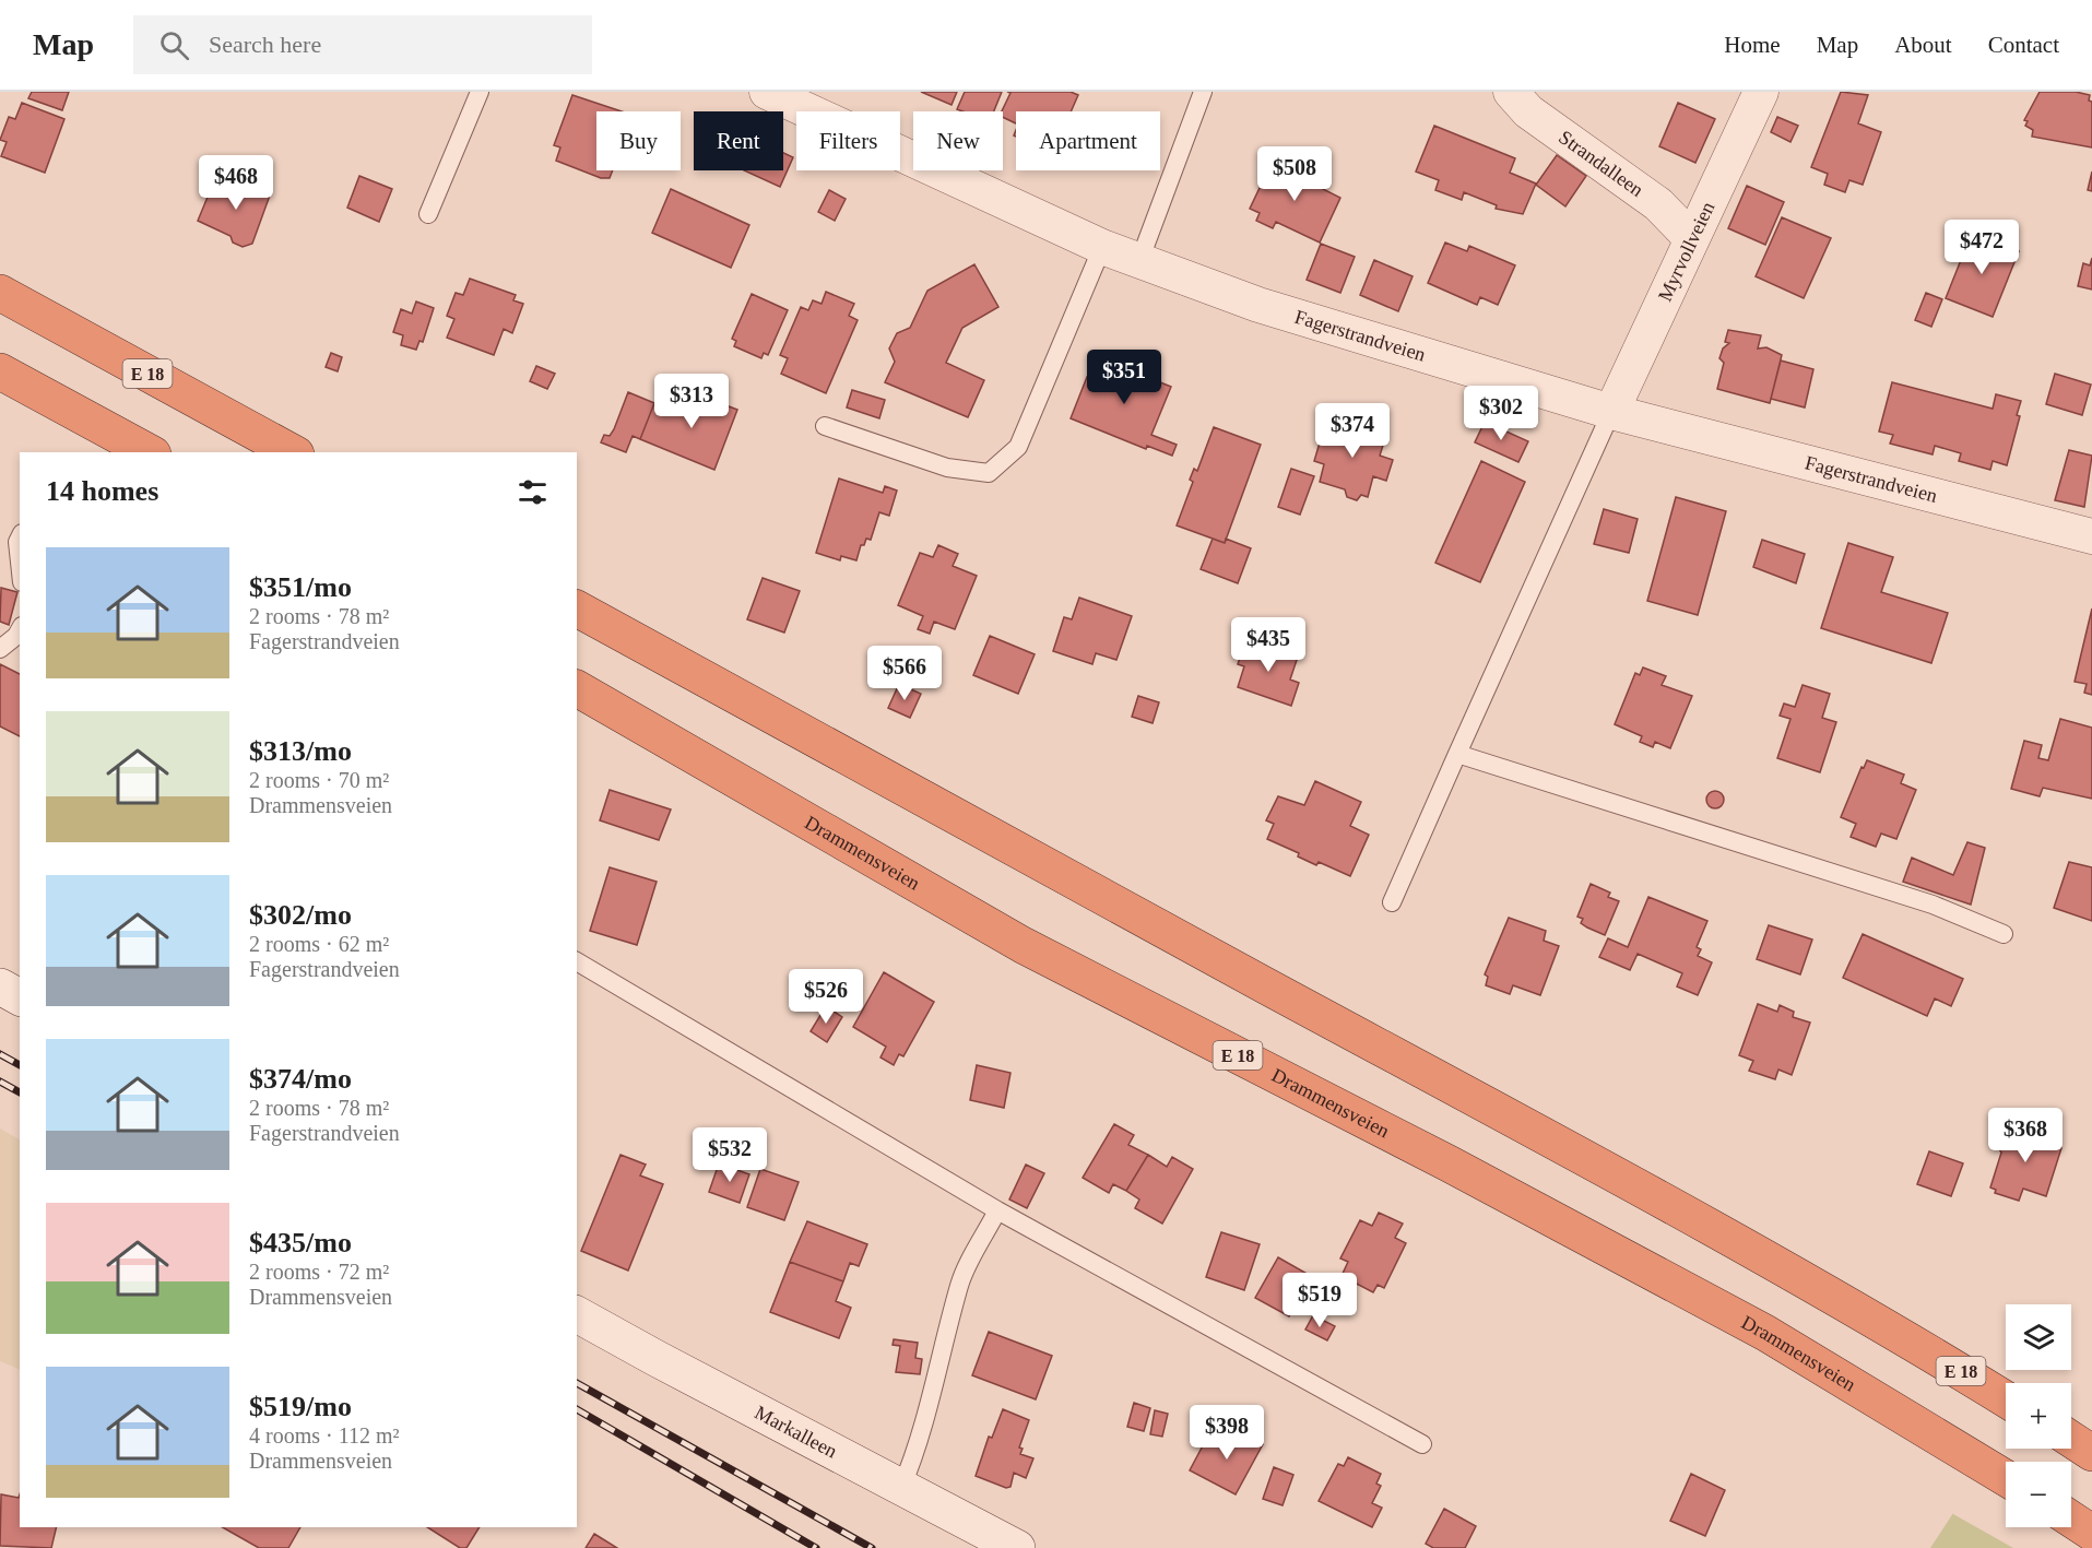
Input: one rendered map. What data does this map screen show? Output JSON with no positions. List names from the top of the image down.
{
  "streets": {
    "highway": ["E 18", "Drammensveien"],
    "main road": ["Markalleen"],
    "street": ["Strandalleen", "Myrvollveien", "Fagerstrandveien"]
  },
  "crossings": [
    ["Strandalleen", "Myrvollveien"],
    ["Myrvollveien", "Fagerstrandveien"]
  ],
  "page": {
    "header": "Map",
    "search": "Search here",
    "nav": [
      "Home",
      "Map",
      "About",
      "Contact"
    ],
    "chip": [
      "Buy",
      "Rent",
      "Filters",
      "New",
      "Apartment"
    ],
    "price": [
      "$508",
      "$468",
      "$472",
      "$351",
      "$313",
      "$302",
      "$374",
      "$435",
      "$566",
      "$526",
      "$368",
      "$532",
      "$519",
      "$398"
    ],
    "heading": "14 homes",
    "list": [
      {
        "name": "$351/mo",
        "note": "2 rooms · 78 m² · Fagerstrandveien"
      },
      {
        "name": "$313/mo",
        "note": "2 rooms · 70 m² · Drammensveien"
      },
      {
        "name": "$302/mo",
        "note": "2 rooms · 62 m² · Fagerstrandveien"
      },
      {
        "name": "$374/mo",
        "note": "2 rooms · 78 m² · Fagerstrandveien"
      },
      {
        "name": "$435/mo",
        "note": "2 rooms · 72 m² · Drammensveien"
      },
      {
        "name": "$519/mo",
        "note": "4 rooms · 112 m² · Drammensveien"
      }
    ],
    "map_buttons": ["+", "−"]
  }
}
